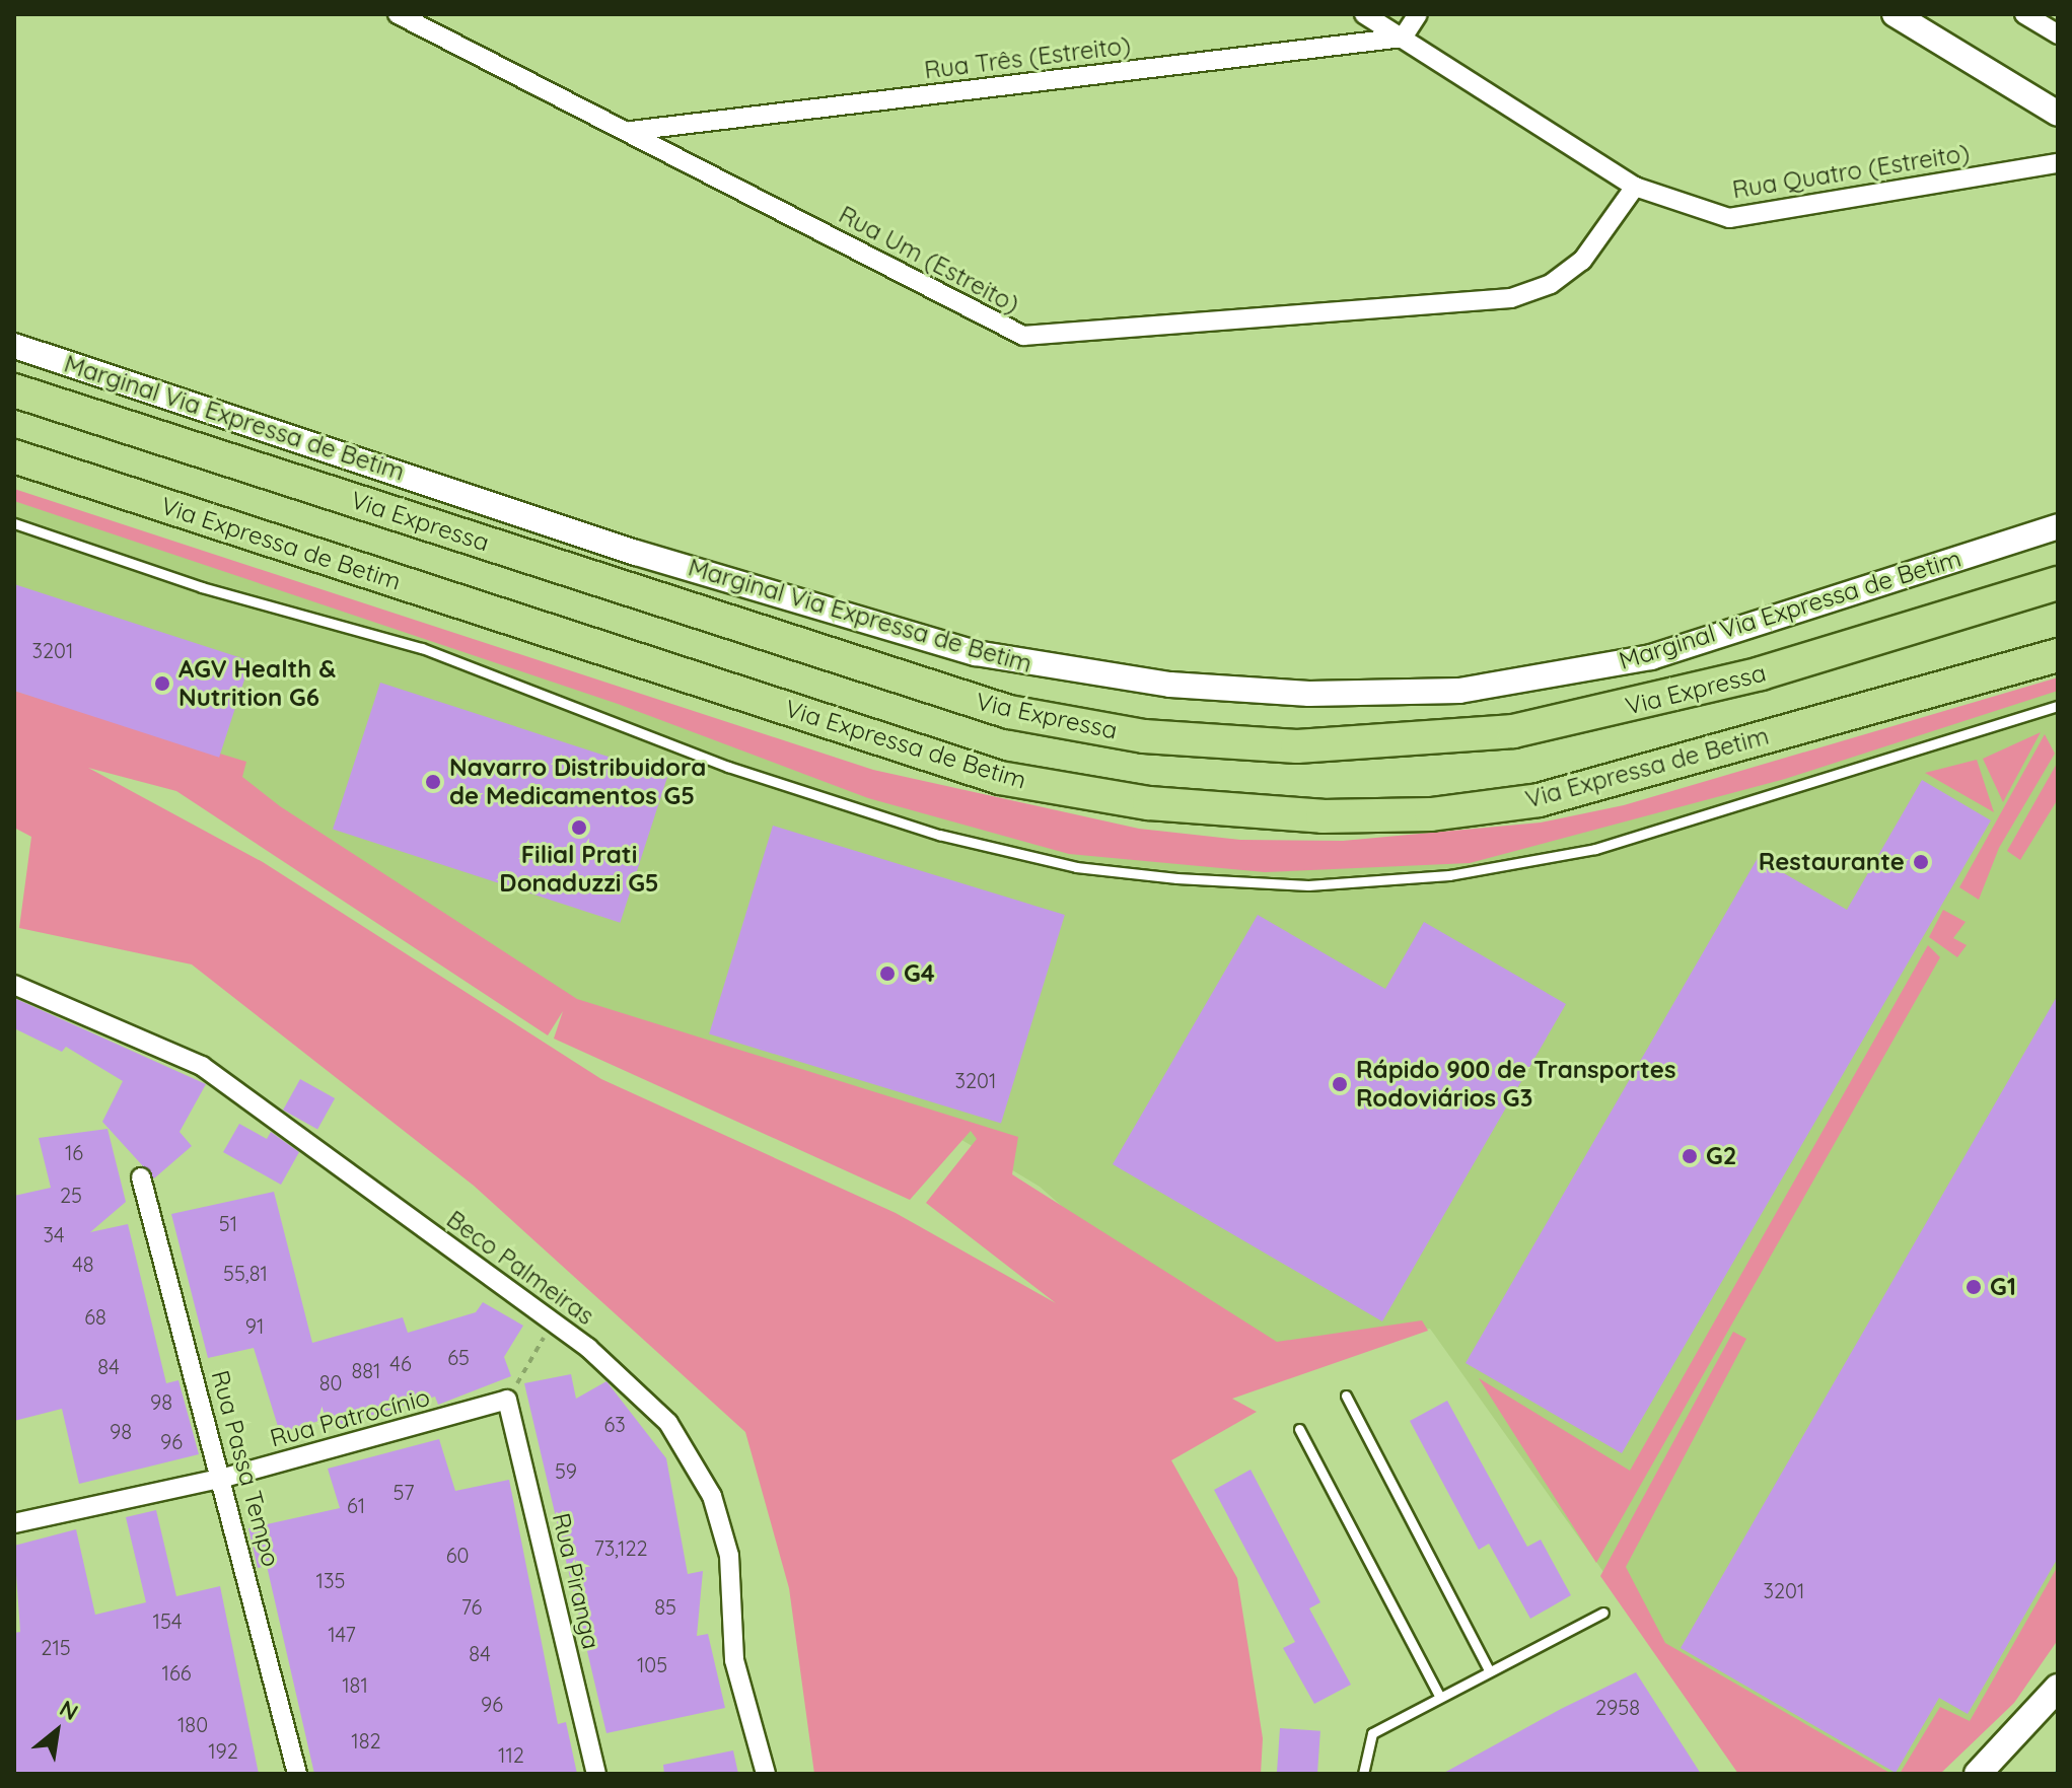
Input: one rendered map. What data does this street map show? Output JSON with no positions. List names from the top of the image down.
{
  "streets": {
    "highway": ["Via Expressa", "Via Expressa de Betim"],
    "street": [
      "Rua Três (Estreito)",
      "Rua Quatro (Estreito)",
      "Rua Um (Estreito)",
      "Marginal Via Expressa de Betim",
      "Beco Palmeiras",
      "Rua Patrocínio",
      "Rua Passa Tempo",
      "Rua Piranga"
    ]
  },
  "crossings": [
    ["Rua Três (Estreito)", "Rua Quatro (Estreito)"],
    ["Rua Três (Estreito)", "Rua Um (Estreito)"],
    ["Rua Quatro (Estreito)", "Rua Um (Estreito)"],
    ["Rua Patrocínio", "Rua Passa Tempo"],
    ["Rua Patrocínio", "Rua Piranga"]
  ],
  "places": [
    "AGV Health & Nutrition G6",
    "Navarro Distribuidora de Medicamentos G5",
    "Filial Prati Donaduzzi G5",
    "Restaurante",
    "G4",
    "Rápido 900 de Transportes Rodoviários G3",
    "G2",
    "G1"
  ],
  "house_numbers": [
    "3201",
    "3201",
    "16",
    "25",
    "51",
    "34",
    "48",
    "55,81",
    "68",
    "91",
    "65",
    "46",
    "84",
    "881",
    "80",
    "98",
    "63",
    "98",
    "96",
    "59",
    "57",
    "61",
    "73,122",
    "60",
    "135",
    "3201",
    "76",
    "85",
    "154",
    "147",
    "215",
    "84",
    "105",
    "166",
    "181",
    "96",
    "2958",
    "180",
    "182",
    "192",
    "112"
  ],
  "north": "top right"
}
